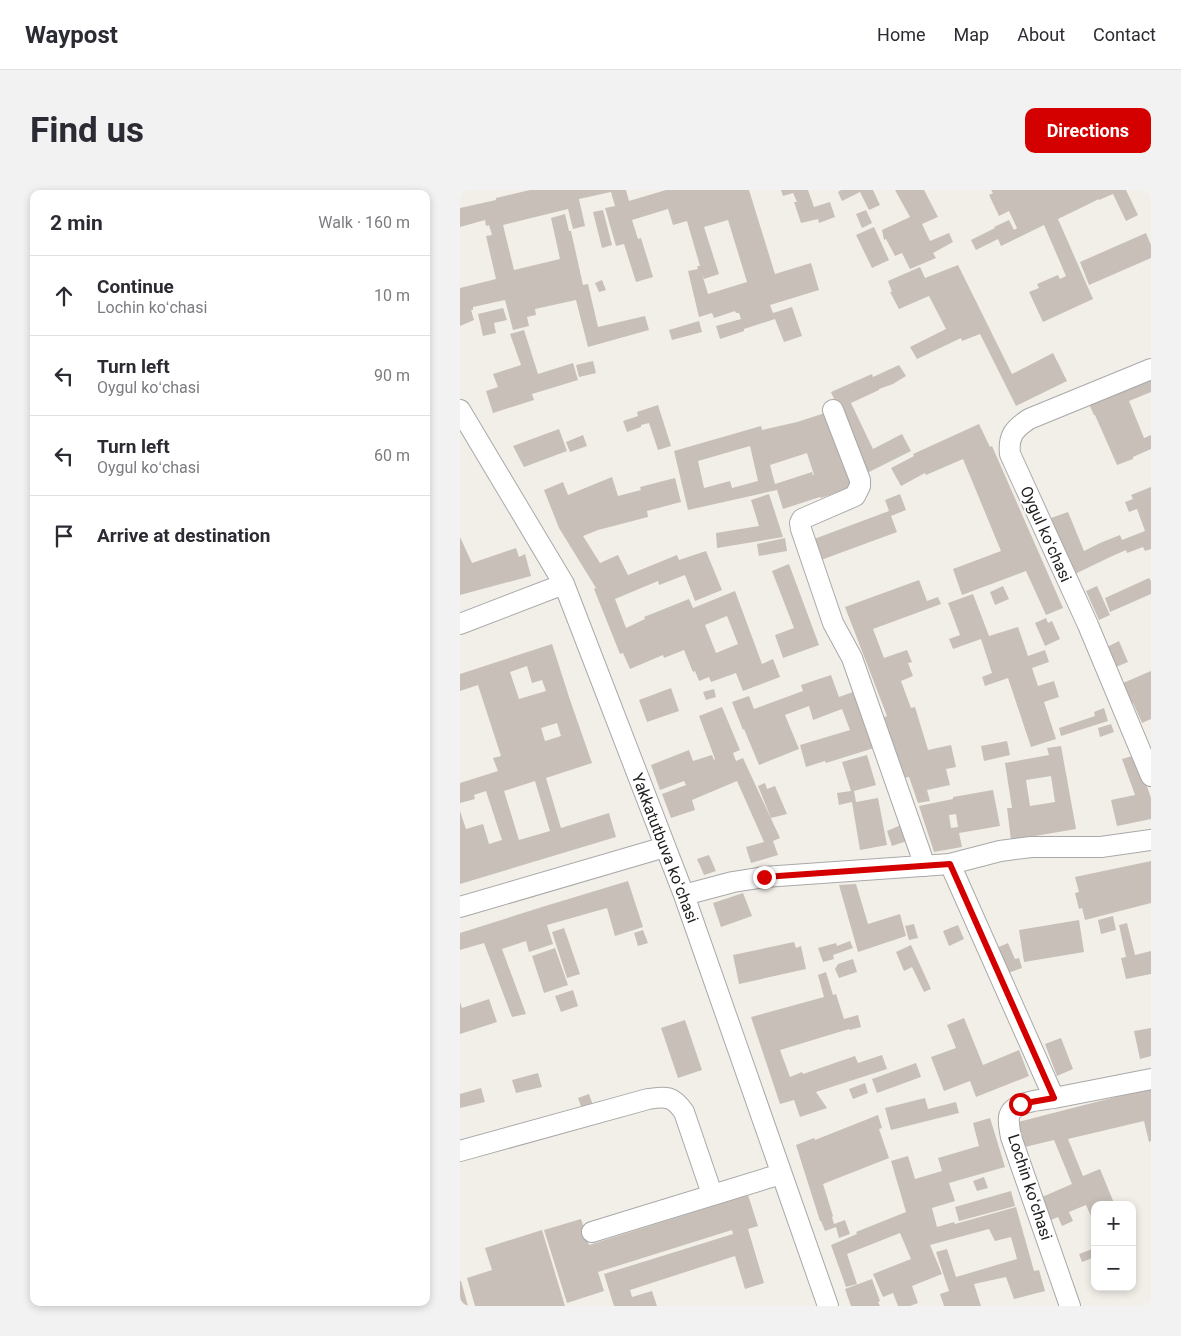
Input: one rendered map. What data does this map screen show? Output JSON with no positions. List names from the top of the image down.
{
  "streets": {
    "street": ["Oygul koʻchasi", "Yakkatutbuva koʻchasi", "Lochin koʻchasi"]
  },
  "page": {
    "header": "Waypost",
    "nav": [
      "Home",
      "Map",
      "About",
      "Contact"
    ],
    "buttons": "Directions",
    "title": "Find us",
    "heading": ["2 min", "Walk · 160 m"],
    "list": [
      ["Continue", "Lochin koʻchasi", "10 m"],
      ["Turn left", "Oygul koʻchasi", "90 m"],
      ["Turn left", "Oygul koʻchasi", "60 m"],
      "Arrive at destination"
    ],
    "map_buttons": ["+", "−"]
  }
}
